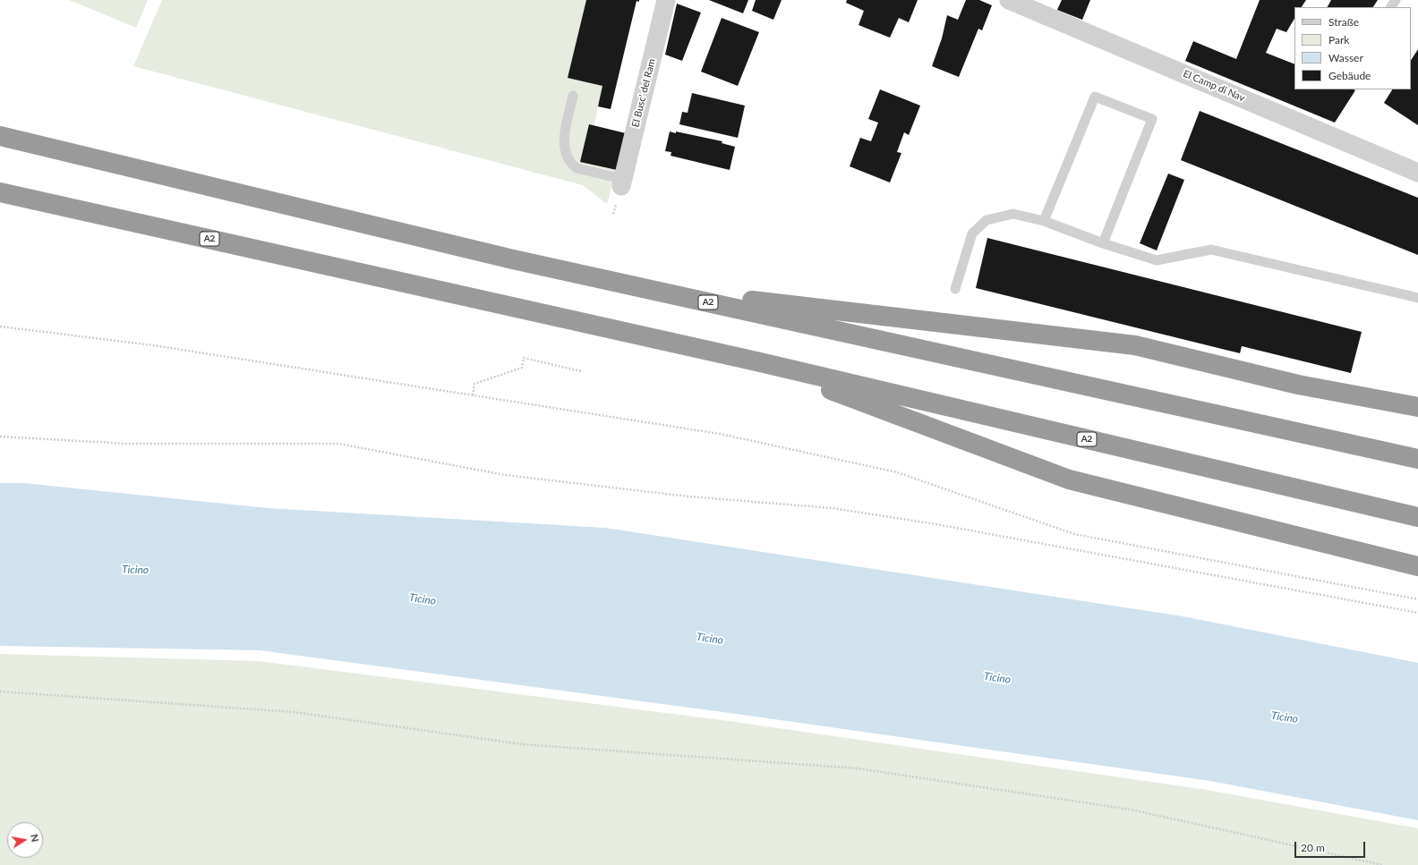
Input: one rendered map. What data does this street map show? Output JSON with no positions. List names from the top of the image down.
{
  "streets": {
    "highway": ["A2"],
    "street": ["El Camp di Nav", "El Busc' del Ram"]
  },
  "water": ["Ticino"],
  "legend": [
    "Straße",
    "Park",
    "Wasser",
    "Gebäude"
  ],
  "scale_bar": "20 m",
  "north": "right"
}
